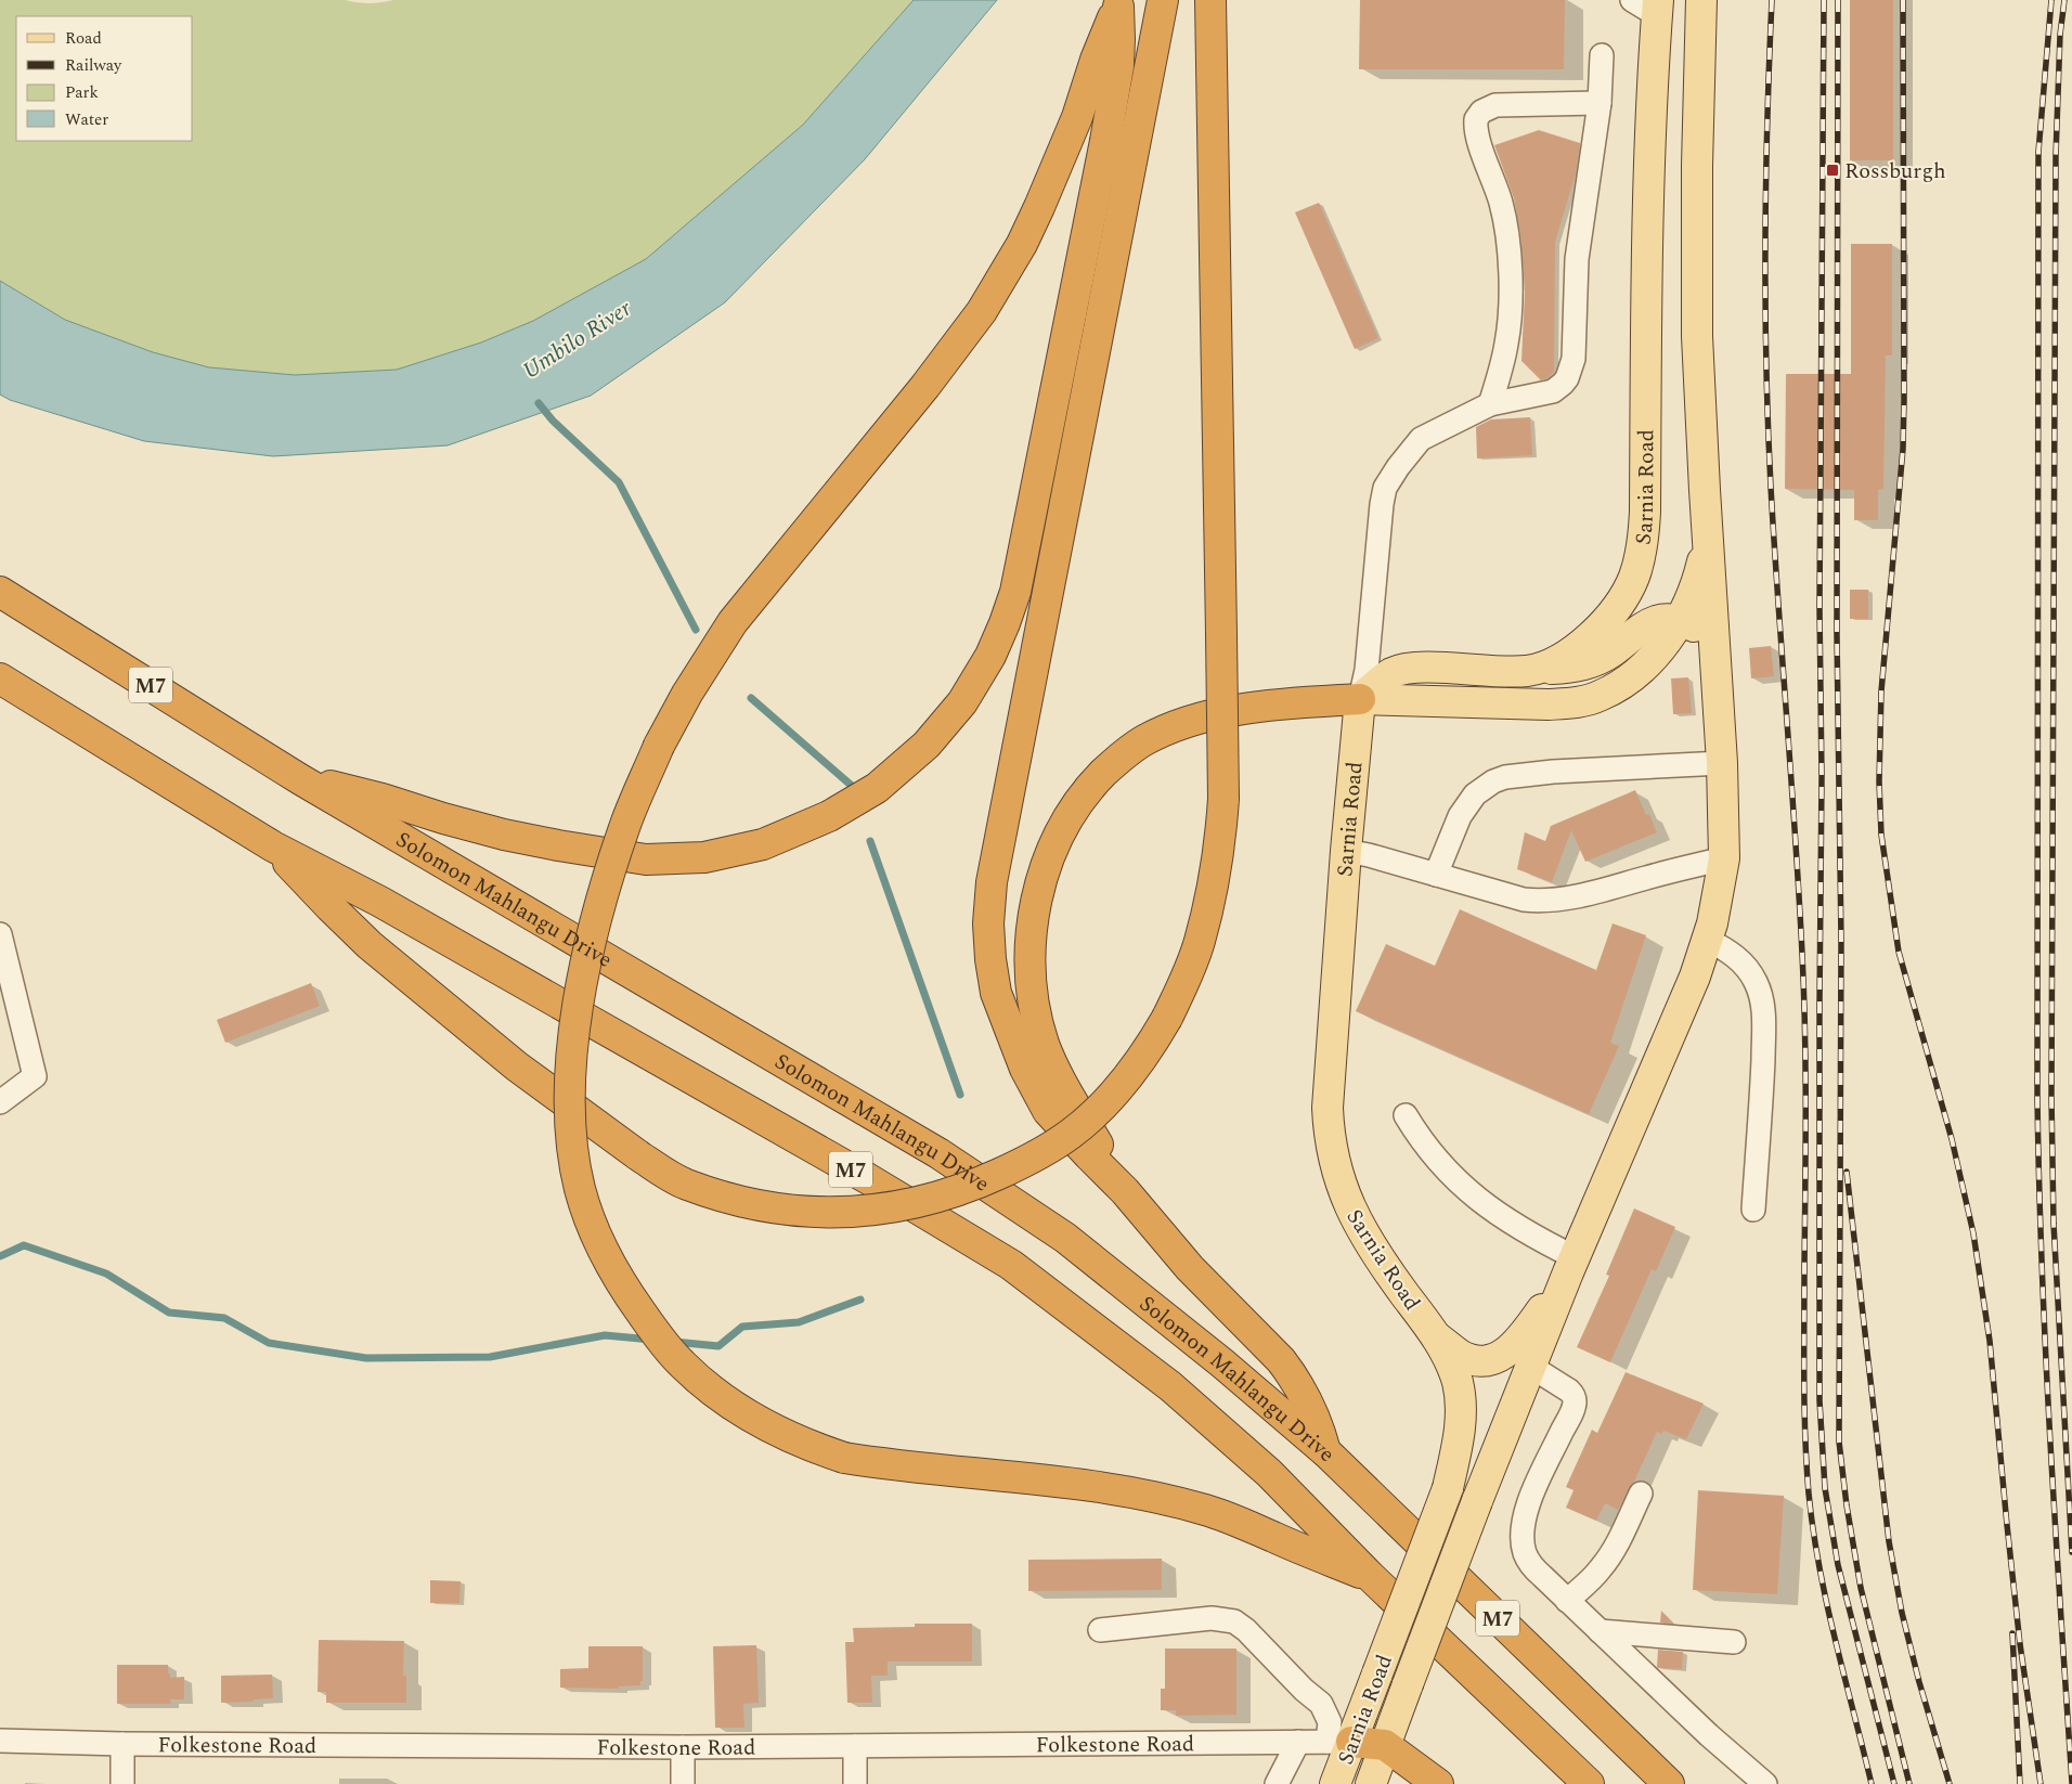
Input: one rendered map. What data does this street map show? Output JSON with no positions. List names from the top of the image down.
{
  "streets": {
    "highway": ["M7", "Solomon Mahlangu Drive"],
    "main road": ["Sarnia Road"],
    "street": ["Folkestone Road"]
  },
  "crossings": [
    ["Sarnia Road", "Folkestone Road"]
  ],
  "water": ["Umbilo River"],
  "places": {
    "transit": ["Rossburgh"]
  },
  "legend": [
    "Road",
    "Railway",
    "Park",
    "Water"
  ]
}
